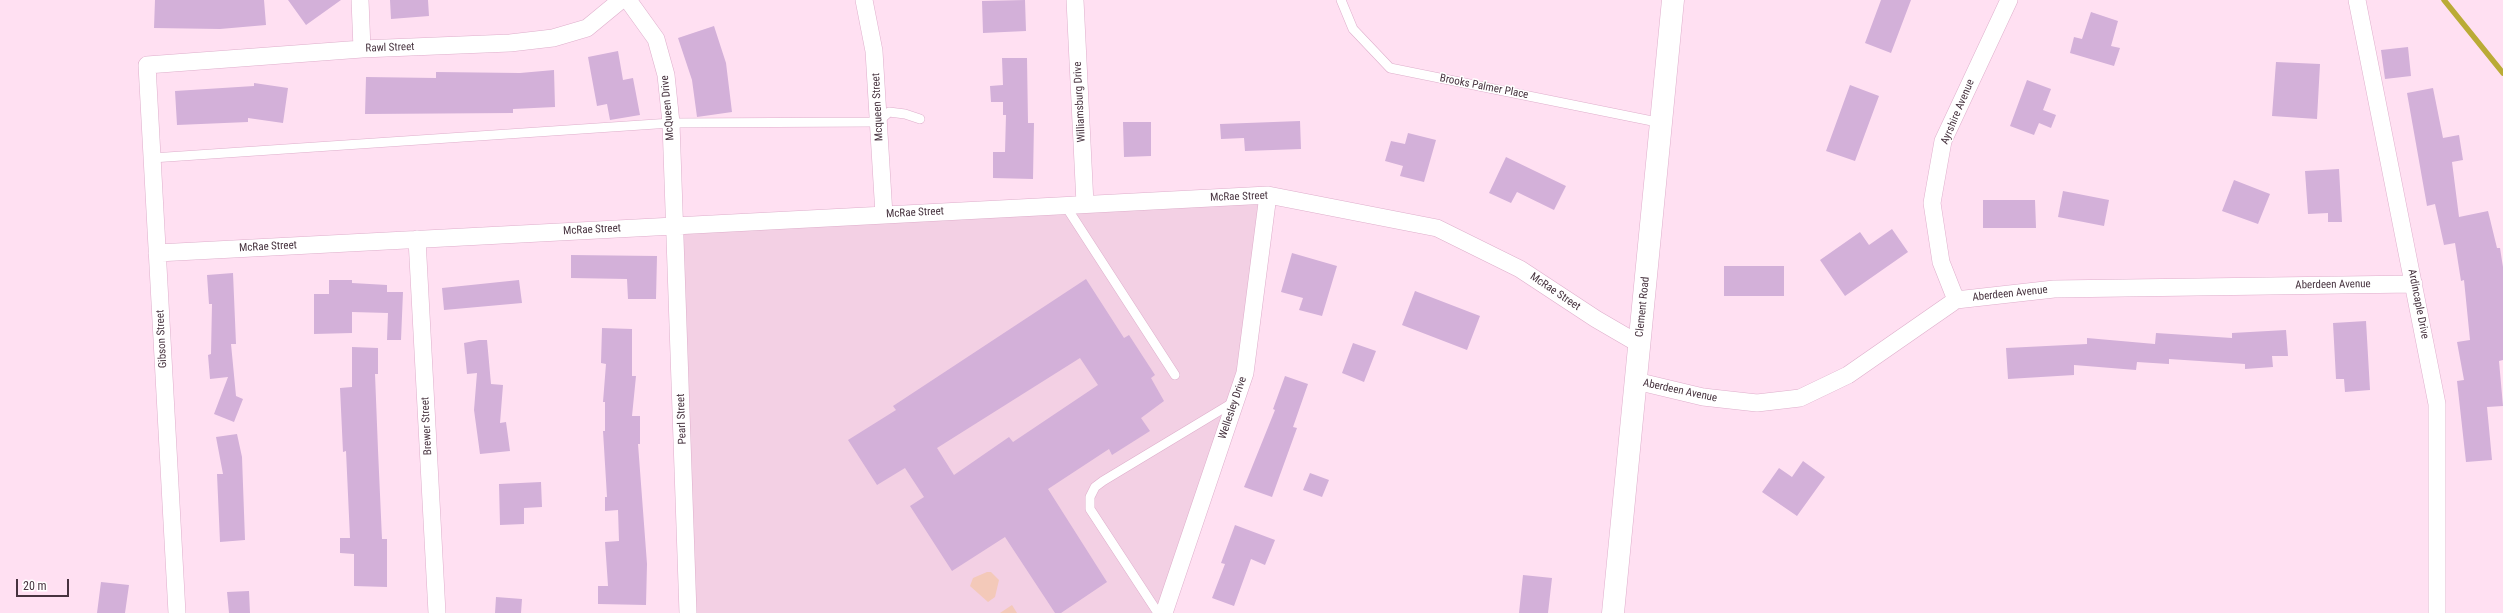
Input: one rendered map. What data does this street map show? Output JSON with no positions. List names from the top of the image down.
{
  "streets": {
    "street": [
      "Rawl Street",
      "Williamsburg Drive",
      "Mcqueen Street",
      "McQueen Drive",
      "Ayrshire Avenue",
      "McRae Street",
      "Aberdeen Avenue",
      "Ardincaple Drive",
      "Clement Road",
      "Gibson Street",
      "Wellesley Drive",
      "Pearl Street",
      "Brewer Street"
    ],
    "lane": ["Brooks Palmer Place"]
  },
  "crossings": [
    ["Rawl Street", "Gibson Street"],
    ["Brooks Palmer Place", "Clement Road"],
    ["Williamsburg Drive", "McRae Street"],
    ["Mcqueen Street", "McRae Street"],
    ["McQueen Drive", "McRae Street"],
    ["McQueen Drive", "Pearl Street"],
    ["Ayrshire Avenue", "Aberdeen Avenue"],
    ["McRae Street", "Clement Road"],
    ["McRae Street", "Gibson Street"],
    ["McRae Street", "Wellesley Drive"],
    ["McRae Street", "Pearl Street"],
    ["McRae Street", "Brewer Street"],
    ["Aberdeen Avenue", "Ardincaple Drive"],
    ["Aberdeen Avenue", "Clement Road"]
  ],
  "scale_bar": "20 m"
}
